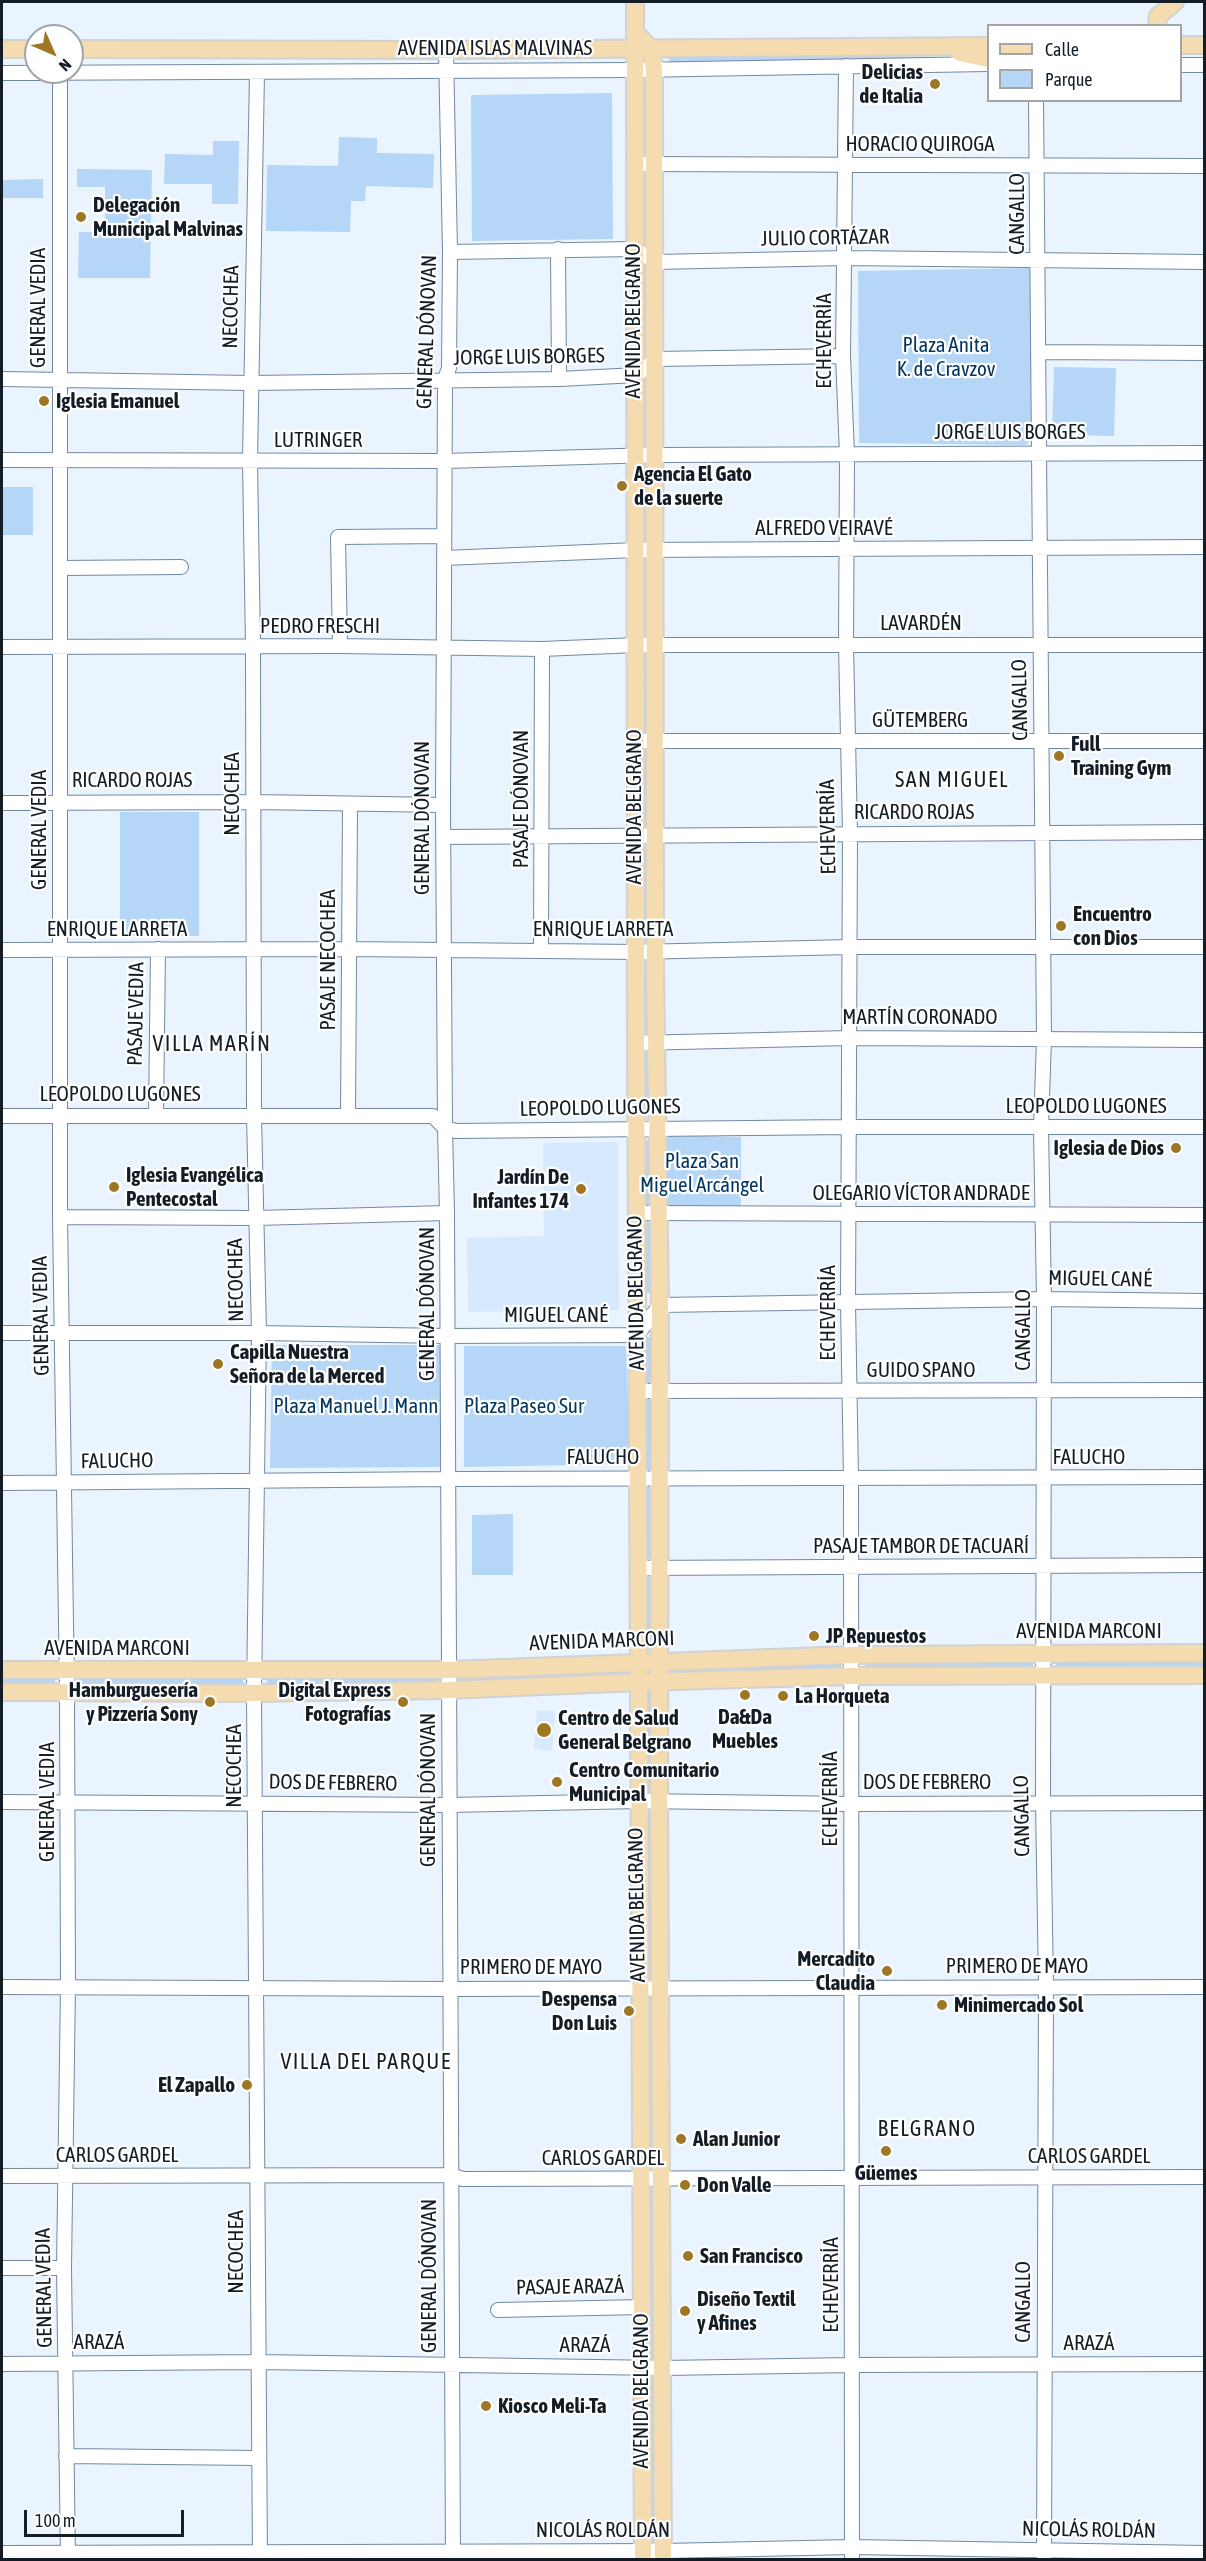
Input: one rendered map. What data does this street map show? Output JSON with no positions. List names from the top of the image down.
{
  "streets": {
    "main road": ["AVENIDA ISLAS MALVINAS", "AVENIDA BELGRANO", "AVENIDA MARCONI"],
    "street": [
      "HORACIO QUIROGA",
      "CANGALLO",
      "JULIO CORTÁZAR",
      "NECOCHEA",
      "GENERAL VEDIA",
      "GENERAL DÓNOVAN",
      "ECHEVERRÍA",
      "JORGE LUIS BORGES",
      "LUTRINGER",
      "ALFREDO VEIRAVÉ",
      "LAVARDÉN",
      "PEDRO FRESCHI",
      "GÜTEMBERG",
      "RICARDO ROJAS",
      "PASAJE DÓNOVAN",
      "ENRIQUE LARRETA",
      "PASAJE NECOCHEA",
      "PASAJE VEDIA",
      "MARTÍN CORONADO",
      "LEOPOLDO LUGONES",
      "OLEGARIO VÍCTOR ANDRADE",
      "MIGUEL CANÉ",
      "GUIDO SPANO",
      "FALUCHO",
      "PASAJE TAMBOR DE TACUARÍ",
      "DOS DE FEBRERO",
      "PRIMERO DE MAYO",
      "CARLOS GARDEL",
      "PASAJE ARAZÁ",
      "ARAZÁ",
      "NICOLÁS ROLDÁN"
    ]
  },
  "crossings": [
    ["AVENIDA ISLAS MALVINAS", "NECOCHEA"],
    ["AVENIDA ISLAS MALVINAS", "AVENIDA BELGRANO"],
    ["AVENIDA ISLAS MALVINAS", "GENERAL DÓNOVAN"],
    ["AVENIDA ISLAS MALVINAS", "ECHEVERRÍA"],
    ["HORACIO QUIROGA", "CANGALLO"],
    ["HORACIO QUIROGA", "AVENIDA BELGRANO"],
    ["HORACIO QUIROGA", "ECHEVERRÍA"],
    ["CANGALLO", "JULIO CORTÁZAR"],
    ["CANGALLO", "JORGE LUIS BORGES"],
    ["CANGALLO", "ALFREDO VEIRAVÉ"],
    ["CANGALLO", "LAVARDÉN"],
    ["CANGALLO", "GÜTEMBERG"],
    ["CANGALLO", "RICARDO ROJAS"],
    ["CANGALLO", "ENRIQUE LARRETA"],
    ["CANGALLO", "MARTÍN CORONADO"],
    ["CANGALLO", "LEOPOLDO LUGONES"],
    ["CANGALLO", "OLEGARIO VÍCTOR ANDRADE"],
    ["CANGALLO", "MIGUEL CANÉ"],
    ["CANGALLO", "GUIDO SPANO"],
    ["CANGALLO", "FALUCHO"],
    ["CANGALLO", "PASAJE TAMBOR DE TACUARÍ"],
    ["CANGALLO", "AVENIDA MARCONI"],
    ["CANGALLO", "DOS DE FEBRERO"],
    ["CANGALLO", "PRIMERO DE MAYO"],
    ["CANGALLO", "CARLOS GARDEL"],
    ["CANGALLO", "ARAZÁ"],
    ["CANGALLO", "NICOLÁS ROLDÁN"],
    ["JULIO CORTÁZAR", "AVENIDA BELGRANO"],
    ["JULIO CORTÁZAR", "ECHEVERRÍA"],
    ["NECOCHEA", "JORGE LUIS BORGES"],
    ["NECOCHEA", "LUTRINGER"],
    ["NECOCHEA", "PEDRO FRESCHI"],
    ["NECOCHEA", "RICARDO ROJAS"],
    ["NECOCHEA", "ENRIQUE LARRETA"],
    ["NECOCHEA", "LEOPOLDO LUGONES"],
    ["NECOCHEA", "MIGUEL CANÉ"],
    ["NECOCHEA", "FALUCHO"],
    ["NECOCHEA", "AVENIDA MARCONI"],
    ["NECOCHEA", "DOS DE FEBRERO"],
    ["NECOCHEA", "PRIMERO DE MAYO"],
    ["NECOCHEA", "CARLOS GARDEL"],
    ["NECOCHEA", "ARAZÁ"],
    ["NECOCHEA", "NICOLÁS ROLDÁN"],
    ["GENERAL VEDIA", "JORGE LUIS BORGES"],
    ["GENERAL VEDIA", "LUTRINGER"],
    ["GENERAL VEDIA", "PEDRO FRESCHI"],
    ["GENERAL VEDIA", "RICARDO ROJAS"],
    ["GENERAL VEDIA", "ENRIQUE LARRETA"],
    ["GENERAL VEDIA", "LEOPOLDO LUGONES"],
    ["GENERAL VEDIA", "MIGUEL CANÉ"],
    ["GENERAL VEDIA", "FALUCHO"],
    ["GENERAL VEDIA", "AVENIDA MARCONI"],
    ["GENERAL VEDIA", "DOS DE FEBRERO"],
    ["GENERAL VEDIA", "PRIMERO DE MAYO"],
    ["GENERAL VEDIA", "CARLOS GARDEL"],
    ["GENERAL VEDIA", "ARAZÁ"],
    ["GENERAL VEDIA", "NICOLÁS ROLDÁN"],
    ["AVENIDA BELGRANO", "JORGE LUIS BORGES"],
    ["AVENIDA BELGRANO", "LUTRINGER"],
    ["AVENIDA BELGRANO", "ALFREDO VEIRAVÉ"],
    ["AVENIDA BELGRANO", "LAVARDÉN"],
    ["AVENIDA BELGRANO", "PEDRO FRESCHI"],
    ["AVENIDA BELGRANO", "GÜTEMBERG"],
    ["AVENIDA BELGRANO", "RICARDO ROJAS"],
    ["AVENIDA BELGRANO", "ENRIQUE LARRETA"],
    ["AVENIDA BELGRANO", "MARTÍN CORONADO"],
    ["AVENIDA BELGRANO", "LEOPOLDO LUGONES"],
    ["AVENIDA BELGRANO", "OLEGARIO VÍCTOR ANDRADE"],
    ["AVENIDA BELGRANO", "MIGUEL CANÉ"],
    ["AVENIDA BELGRANO", "GUIDO SPANO"],
    ["AVENIDA BELGRANO", "FALUCHO"],
    ["AVENIDA BELGRANO", "PASAJE TAMBOR DE TACUARÍ"],
    ["AVENIDA BELGRANO", "AVENIDA MARCONI"],
    ["AVENIDA BELGRANO", "DOS DE FEBRERO"],
    ["AVENIDA BELGRANO", "PRIMERO DE MAYO"],
    ["AVENIDA BELGRANO", "CARLOS GARDEL"],
    ["AVENIDA BELGRANO", "PASAJE ARAZÁ"],
    ["AVENIDA BELGRANO", "ARAZÁ"],
    ["AVENIDA BELGRANO", "NICOLÁS ROLDÁN"],
    ["GENERAL DÓNOVAN", "JORGE LUIS BORGES"],
    ["GENERAL DÓNOVAN", "LUTRINGER"],
    ["GENERAL DÓNOVAN", "ALFREDO VEIRAVÉ"],
    ["GENERAL DÓNOVAN", "PEDRO FRESCHI"],
    ["GENERAL DÓNOVAN", "RICARDO ROJAS"],
    ["GENERAL DÓNOVAN", "ENRIQUE LARRETA"],
    ["GENERAL DÓNOVAN", "LEOPOLDO LUGONES"],
    ["GENERAL DÓNOVAN", "MIGUEL CANÉ"],
    ["GENERAL DÓNOVAN", "FALUCHO"],
    ["GENERAL DÓNOVAN", "AVENIDA MARCONI"],
    ["GENERAL DÓNOVAN", "DOS DE FEBRERO"],
    ["GENERAL DÓNOVAN", "PRIMERO DE MAYO"],
    ["GENERAL DÓNOVAN", "CARLOS GARDEL"],
    ["GENERAL DÓNOVAN", "ARAZÁ"],
    ["GENERAL DÓNOVAN", "NICOLÁS ROLDÁN"],
    ["ECHEVERRÍA", "JORGE LUIS BORGES"],
    ["ECHEVERRÍA", "ALFREDO VEIRAVÉ"],
    ["ECHEVERRÍA", "LAVARDÉN"],
    ["ECHEVERRÍA", "GÜTEMBERG"],
    ["ECHEVERRÍA", "RICARDO ROJAS"],
    ["ECHEVERRÍA", "ENRIQUE LARRETA"],
    ["ECHEVERRÍA", "MARTÍN CORONADO"],
    ["ECHEVERRÍA", "LEOPOLDO LUGONES"],
    ["ECHEVERRÍA", "OLEGARIO VÍCTOR ANDRADE"],
    ["ECHEVERRÍA", "MIGUEL CANÉ"],
    ["ECHEVERRÍA", "GUIDO SPANO"],
    ["ECHEVERRÍA", "FALUCHO"],
    ["ECHEVERRÍA", "PASAJE TAMBOR DE TACUARÍ"],
    ["ECHEVERRÍA", "AVENIDA MARCONI"],
    ["ECHEVERRÍA", "DOS DE FEBRERO"],
    ["ECHEVERRÍA", "PRIMERO DE MAYO"],
    ["ECHEVERRÍA", "CARLOS GARDEL"],
    ["ECHEVERRÍA", "ARAZÁ"],
    ["ECHEVERRÍA", "NICOLÁS ROLDÁN"],
    ["JORGE LUIS BORGES", "LUTRINGER"],
    ["LAVARDÉN", "PEDRO FRESCHI"],
    ["PEDRO FRESCHI", "PASAJE DÓNOVAN"],
    ["RICARDO ROJAS", "PASAJE DÓNOVAN"],
    ["RICARDO ROJAS", "PASAJE NECOCHEA"],
    ["PASAJE DÓNOVAN", "ENRIQUE LARRETA"],
    ["ENRIQUE LARRETA", "PASAJE NECOCHEA"],
    ["ENRIQUE LARRETA", "PASAJE VEDIA"],
    ["PASAJE NECOCHEA", "LEOPOLDO LUGONES"],
    ["PASAJE VEDIA", "LEOPOLDO LUGONES"]
  ],
  "districts": [
    "SAN MIGUEL",
    "VILLA MARÍN",
    "VILLA DEL PARQUE",
    "BELGRANO"
  ],
  "parks": [
    "Plaza Anita K. de Cravzov",
    "Plaza San Miguel Arcángel",
    "Plaza Manuel J. Mann",
    "Plaza Paseo Sur"
  ],
  "places": [
    "Delicias de Italia",
    "Delegación Municipal Malvinas",
    "Iglesia Emanuel",
    "Agencia El Gato de la suerte",
    "Full Training Gym",
    "Encuentro con Dios",
    "Iglesia de Dios",
    "Iglesia Evangélica Pentecostal",
    "Jardín De Infantes 174",
    "Capilla Nuestra Señora de la Merced",
    "JP Repuestos",
    "Da&Da Muebles",
    "La Horqueta",
    "Hamburguesería y Pizzería Sony",
    "Digital Express Fotografías",
    "Centro de Salud General Belgrano",
    "Centro Comunitario Municipal",
    "Mercadito Claudia",
    "Minimercado Sol",
    "Despensa Don Luis",
    "El Zapallo",
    "Alan Junior",
    "Güemes",
    "Don Valle",
    "San Francisco",
    "Diseño Textil y Afines",
    "Kiosco Meli-Ta"
  ],
  "legend": ["Calle", "Parque"],
  "scale_bar": "100 m",
  "north": "bottom right"
}
